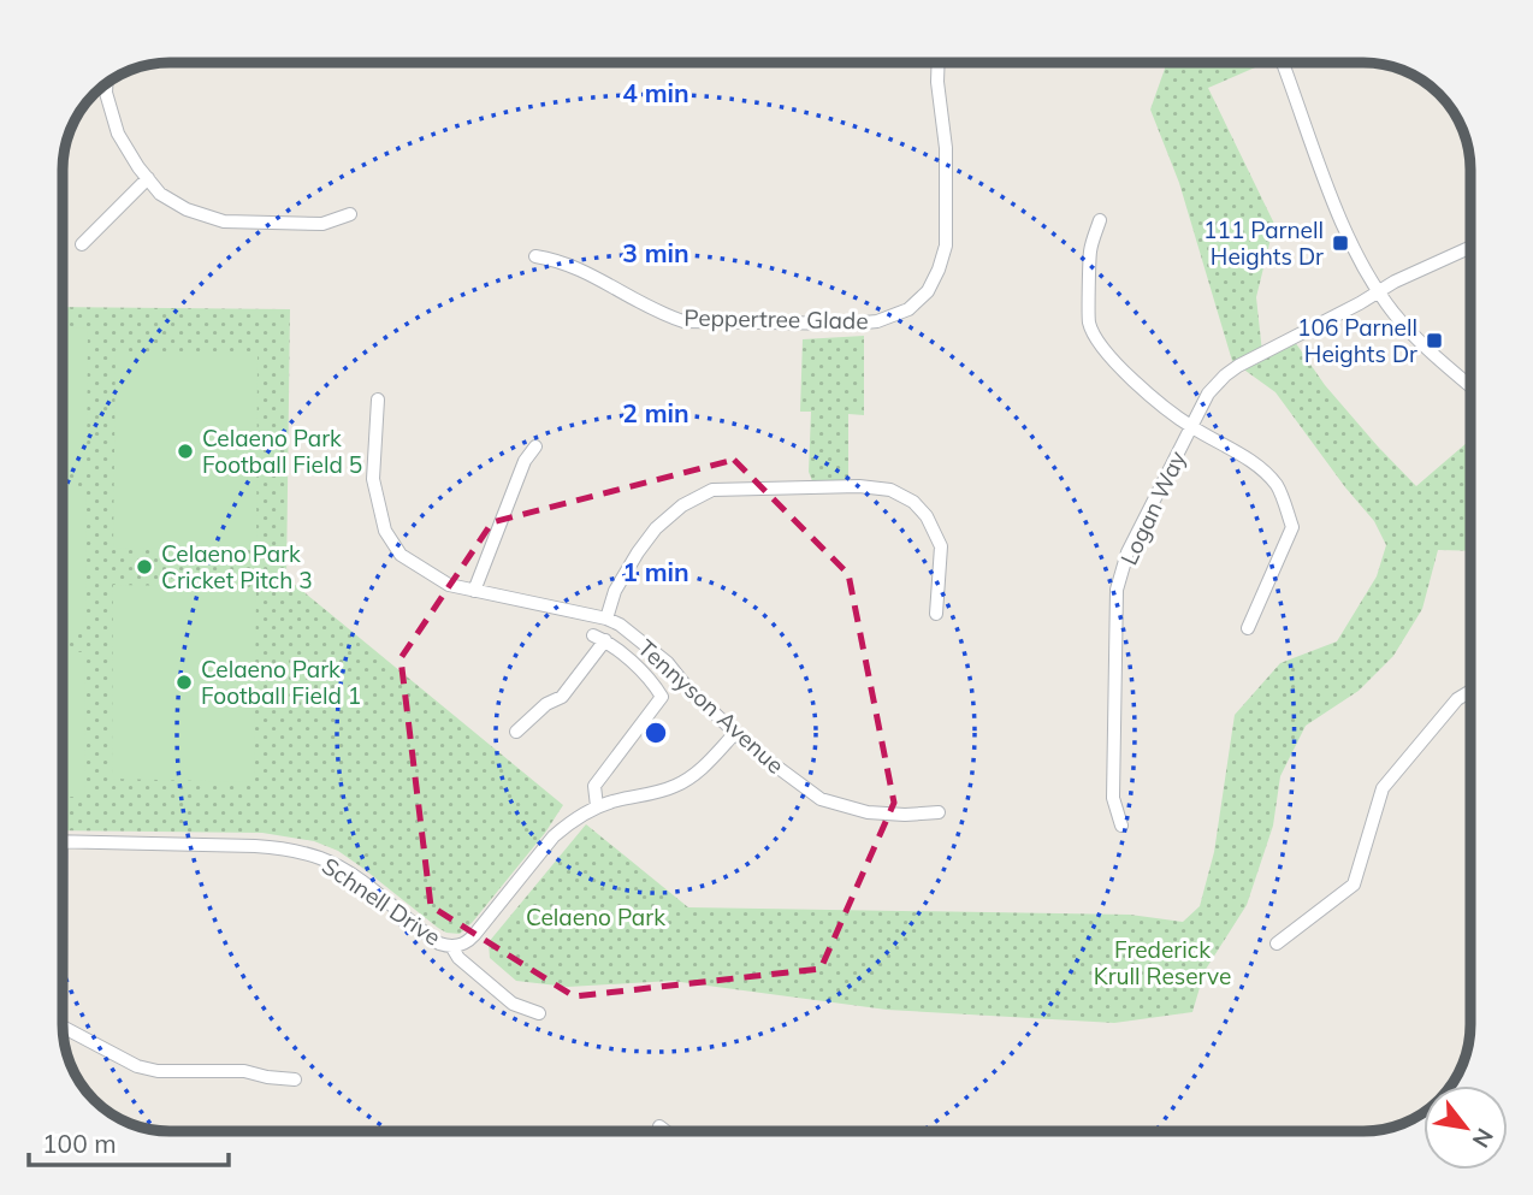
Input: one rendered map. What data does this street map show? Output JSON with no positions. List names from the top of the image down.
{
  "streets": {
    "street": [
      "Peppertree Glade",
      "Logan Way",
      "Tennyson Avenue",
      "Schnell Drive"
    ]
  },
  "parks": ["Celaeno Park", "Frederick Krull Reserve"],
  "places": {
    "transit": ["111 Parnell Heights Dr", "106 Parnell Heights Dr"],
    "other": ["Celaeno Park Football Field 5", "Celaeno Park Cricket Pitch 3", "Celaeno Park Football Field 1"]
  },
  "scale_bar": "100 m",
  "north": "bottom right",
  "rings": [
    "4 min",
    "3 min",
    "2 min",
    "1 min"
  ]
}
